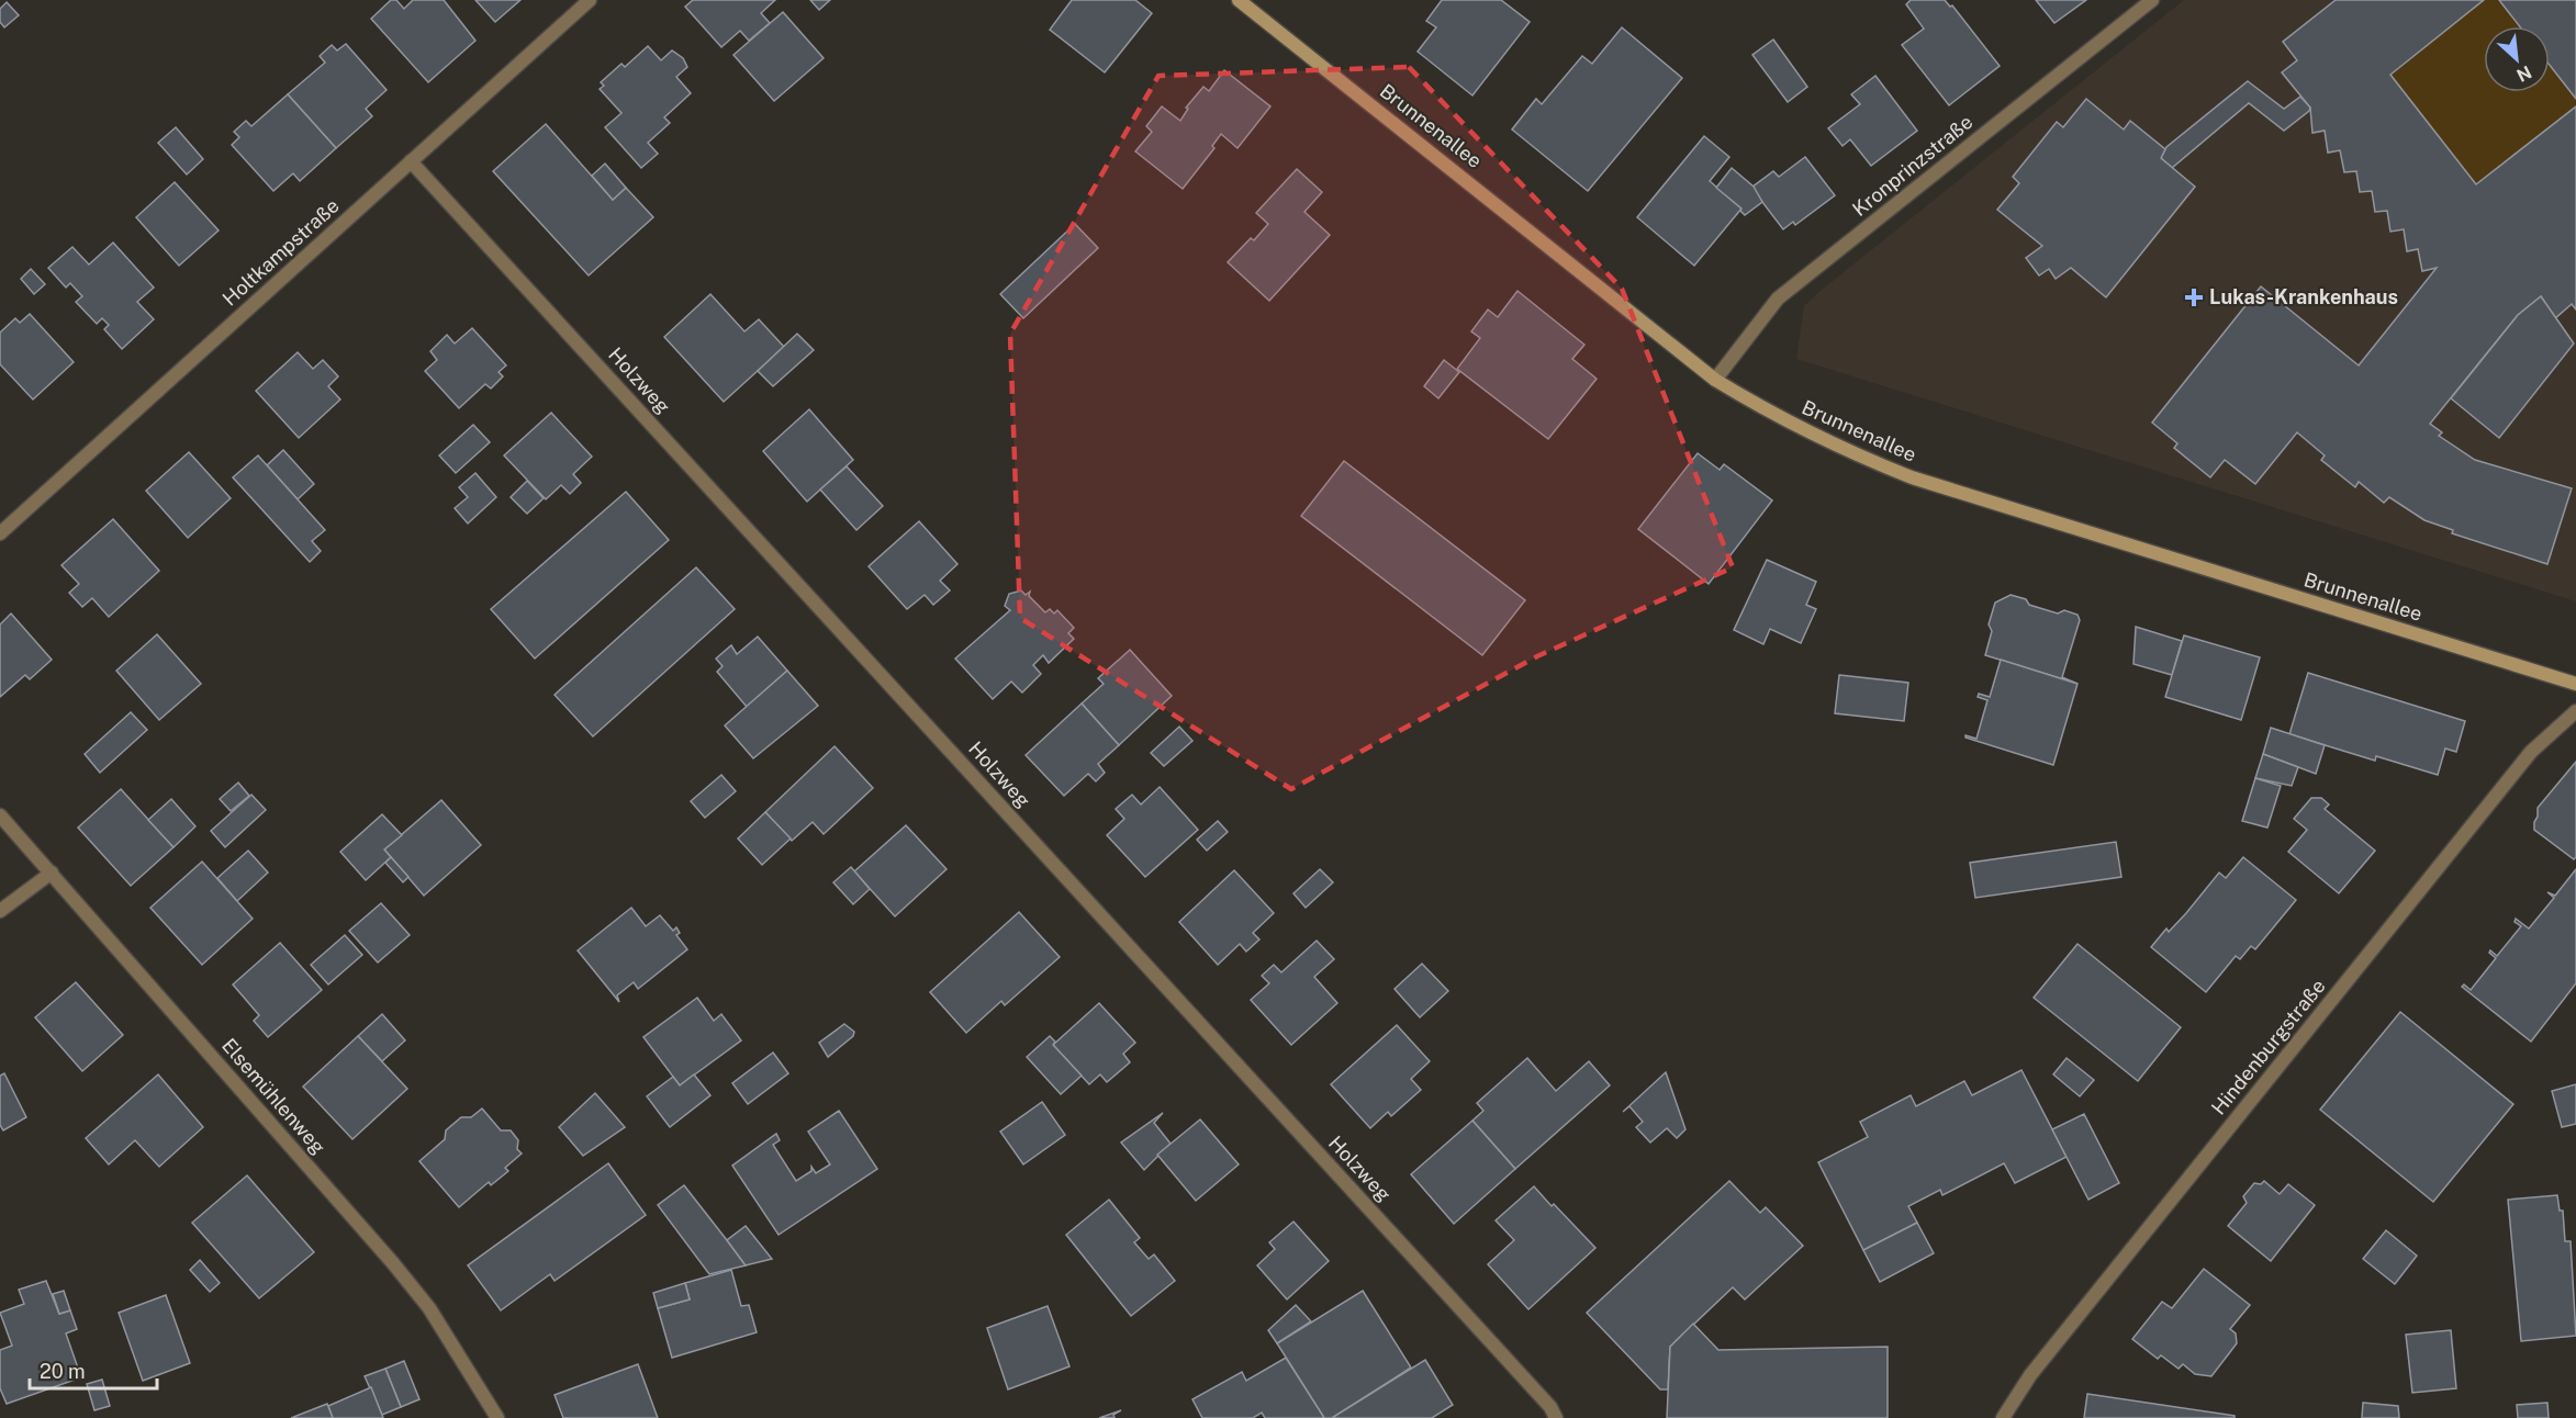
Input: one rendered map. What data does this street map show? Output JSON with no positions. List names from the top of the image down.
{
  "streets": {
    "street": [
      "Brunnenallee",
      "Kronprinzstraße",
      "Holtkampstraße",
      "Holzweg",
      "Hindenburgstraße",
      "Elsemühlenweg"
    ]
  },
  "crossings": [
    ["Brunnenallee", "Kronprinzstraße"],
    ["Holtkampstraße", "Holzweg"]
  ],
  "places": {
    "health": ["Lukas-Krankenhaus"]
  },
  "scale_bar": "20 m",
  "north": "bottom right"
}
